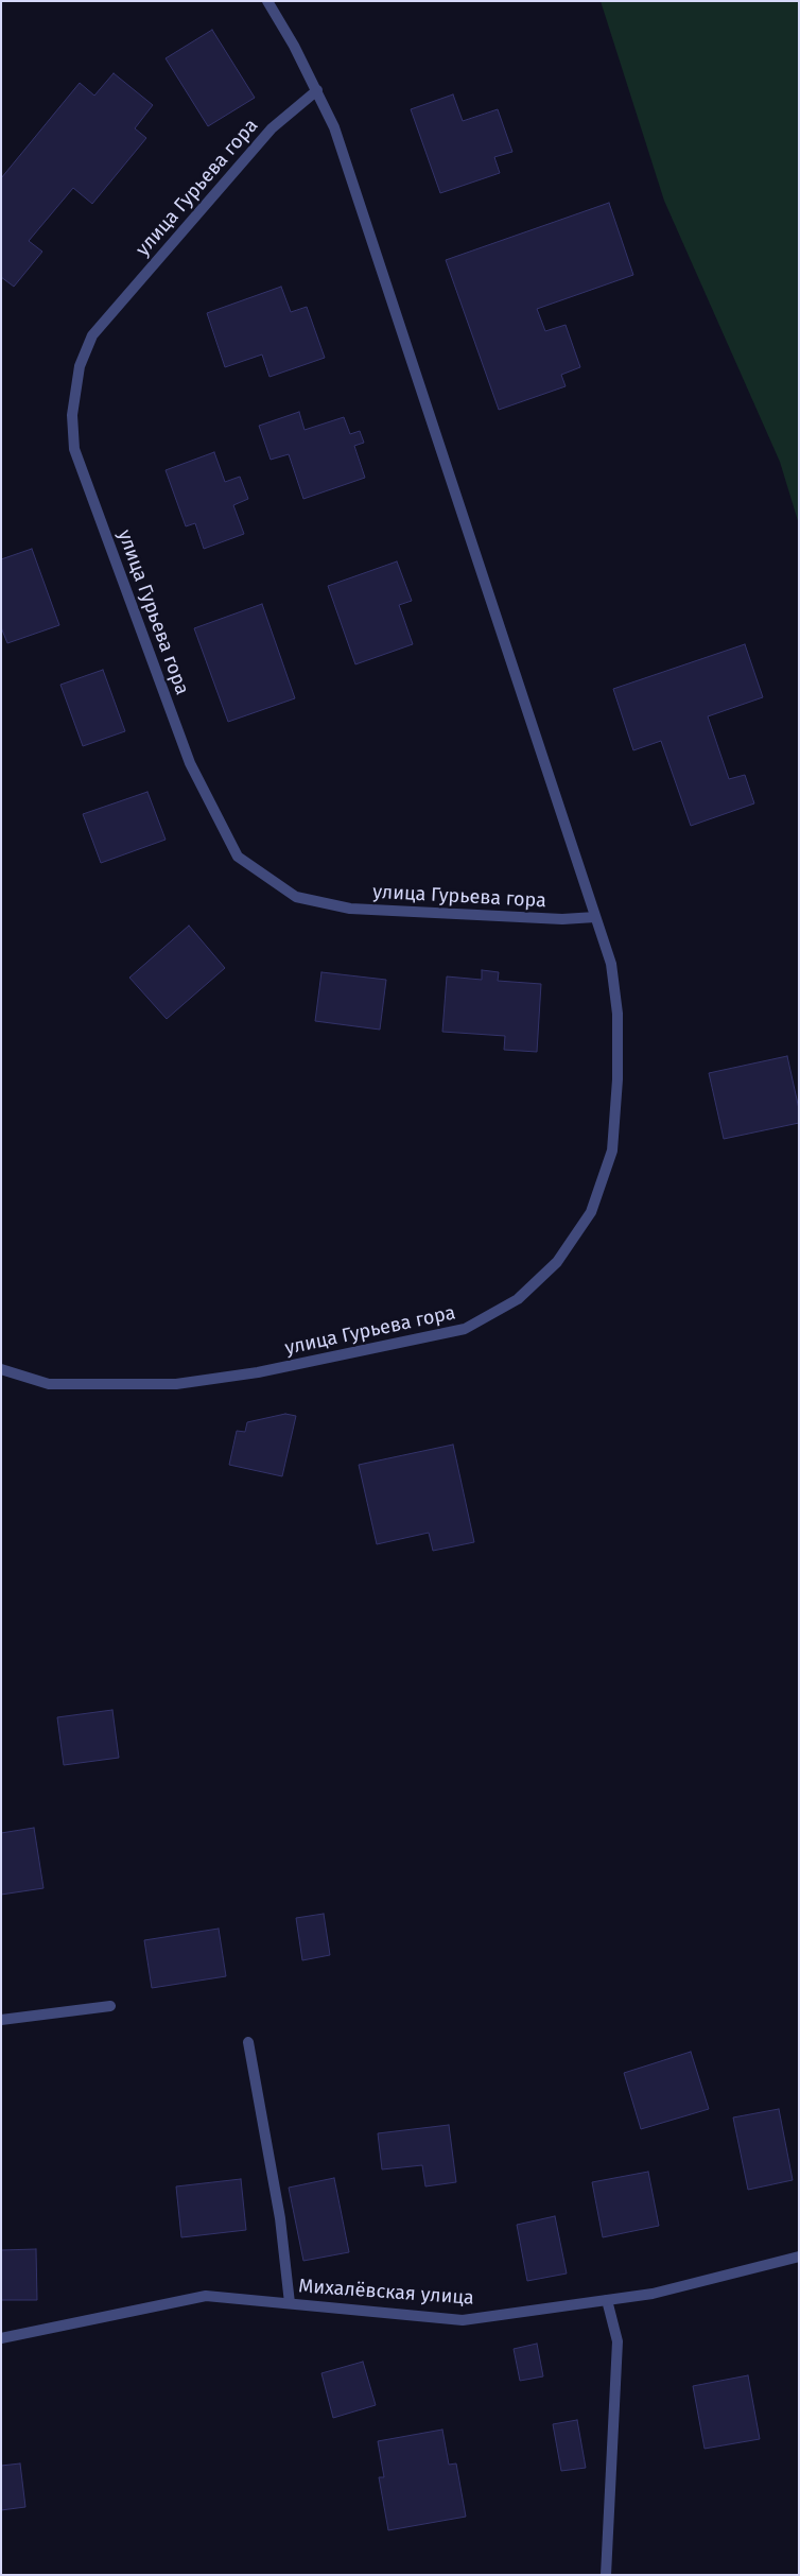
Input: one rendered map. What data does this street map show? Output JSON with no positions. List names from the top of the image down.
{
  "streets": {
    "street": ["улица Гурьева гора", "Михалёвская улица"]
  }
}
